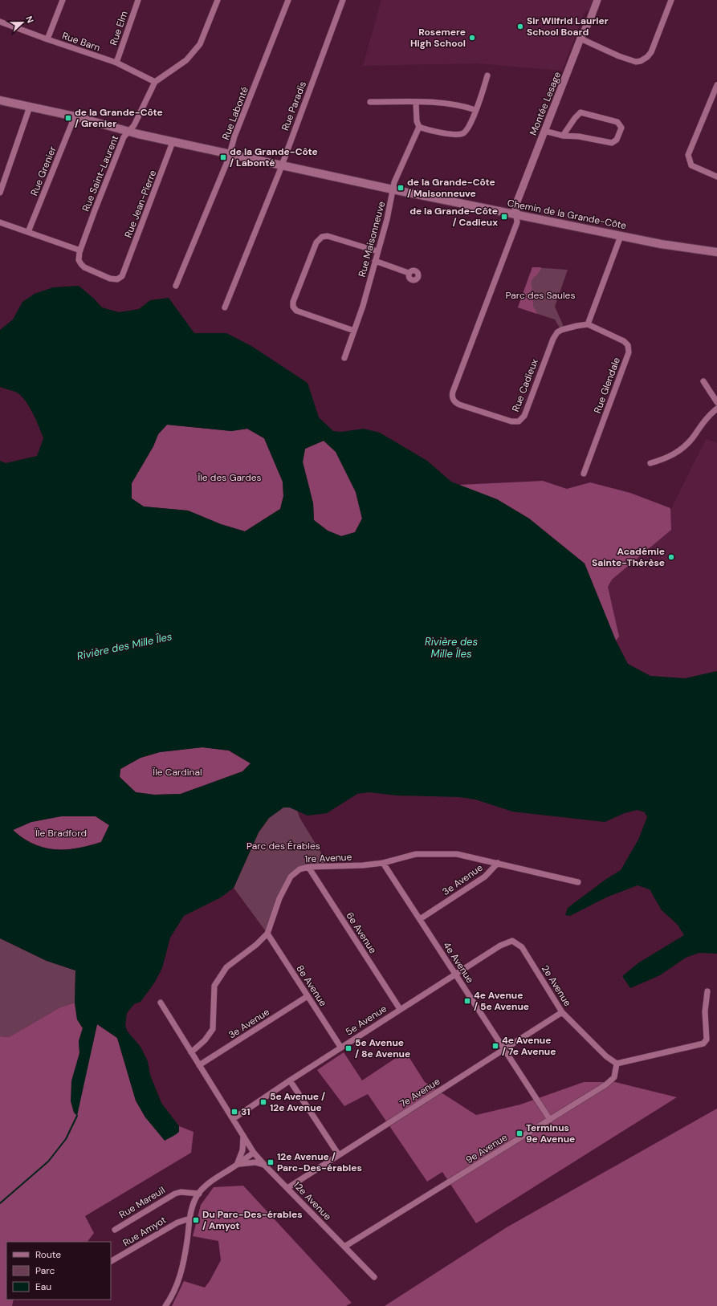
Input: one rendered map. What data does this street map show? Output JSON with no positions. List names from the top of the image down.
{
  "streets": {
    "main road": ["Chemin de la Grande-Côte"],
    "street": [
      "Rue Elm",
      "Rue Barn",
      "Montée Lesage",
      "Rue Paradis",
      "Rue Labonté",
      "Rue Grenier",
      "Rue Saint-Laurent",
      "Rue Jean-Pierre",
      "Rue Maisonneuve",
      "Rue Cadieux",
      "Rue Glendale",
      "1re Avenue",
      "3e Avenue",
      "6e Avenue",
      "4e Avenue",
      "8e Avenue",
      "2e Avenue",
      "5e Avenue",
      "7e Avenue",
      "9e Avenue",
      "12e Avenue",
      "Rue Mareuil",
      "Rue Amyot"
    ]
  },
  "crossings": [
    ["Rue Elm", "Rue Barn"],
    ["Rue Barn", "Rue Saint-Laurent"],
    ["Montée Lesage", "Chemin de la Grande-Côte"],
    ["Montée Lesage", "Rue Cadieux"],
    ["Rue Paradis", "Chemin de la Grande-Côte"],
    ["Rue Labonté", "Chemin de la Grande-Côte"],
    ["Rue Grenier", "Chemin de la Grande-Côte"],
    ["Rue Saint-Laurent", "Rue Jean-Pierre"],
    ["Rue Saint-Laurent", "Chemin de la Grande-Côte"],
    ["Rue Jean-Pierre", "Chemin de la Grande-Côte"],
    ["Chemin de la Grande-Côte", "Rue Maisonneuve"],
    ["Chemin de la Grande-Côte", "Rue Cadieux"],
    ["Rue Cadieux", "Rue Glendale"],
    ["1re Avenue", "3e Avenue"],
    ["1re Avenue", "6e Avenue"],
    ["1re Avenue", "4e Avenue"],
    ["1re Avenue", "8e Avenue"],
    ["1re Avenue", "12e Avenue"],
    ["3e Avenue", "4e Avenue"],
    ["3e Avenue", "8e Avenue"],
    ["3e Avenue", "12e Avenue"],
    ["6e Avenue", "5e Avenue"],
    ["4e Avenue", "5e Avenue"],
    ["4e Avenue", "7e Avenue"],
    ["4e Avenue", "9e Avenue"],
    ["8e Avenue", "5e Avenue"],
    ["2e Avenue", "5e Avenue"],
    ["2e Avenue", "7e Avenue"],
    ["2e Avenue", "9e Avenue"],
    ["5e Avenue", "12e Avenue"],
    ["7e Avenue", "12e Avenue"],
    ["9e Avenue", "12e Avenue"]
  ],
  "water": ["Rivière des Mille Îles"],
  "parks": [
    "Parc des Saules",
    "Île des Gardes",
    "Ïle Cardinal",
    "Ïle Bradford",
    "Parc des Érables"
  ],
  "places": {
    "other": ["Sir Wilfrid Laurier School Board", "Rosemere High School", "Académie Sainte-Thérèse"],
    "transit": [
      "de la Grande-Côte / Grenier",
      "de la Grande-Côte / Labonté",
      "de la Grande-Côte / Maisonneuve",
      "de la Grande-Côte / Cadieux",
      "4e Avenue / 5e Avenue",
      "4e Avenue / 7e Avenue",
      "5e Avenue / 8e Avenue",
      "5e Avenue / 12e Avenue",
      "31",
      "Terminus 9e Avenue",
      "12e Avenue / Parc-Des-érables",
      "Du Parc-Des-érables / Amyot"
    ]
  },
  "legend": ["Route", "Parc", "Eau"],
  "north": "right"
}
